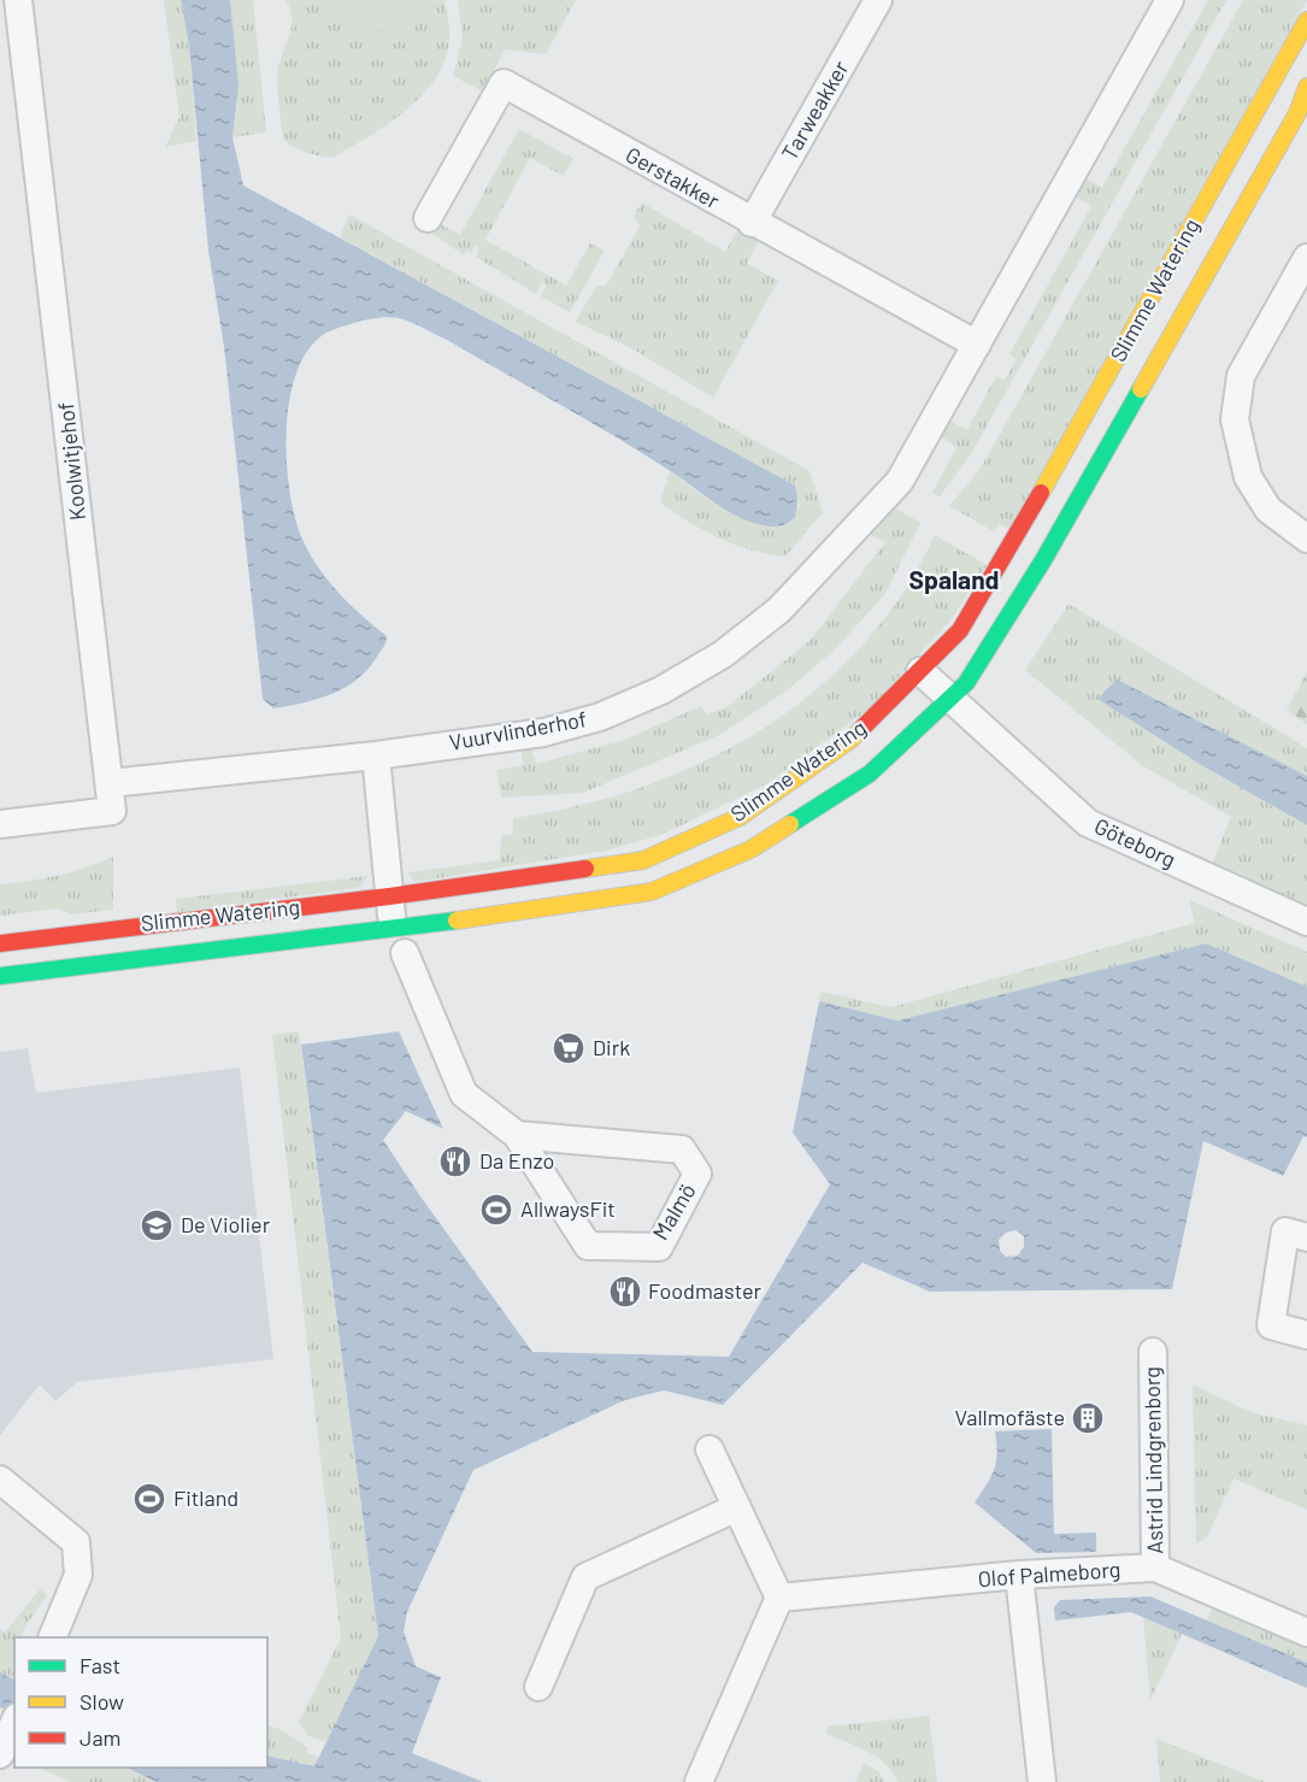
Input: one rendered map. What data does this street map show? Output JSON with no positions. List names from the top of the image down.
{
  "streets": {
    "street": [
      "Tarweakker",
      "Gerstakker",
      "Slimme Watering",
      "Koolwitjehof",
      "Vuurvlinderhof",
      "Göteborg",
      "Malmö",
      "Astrid Lindgrenborg",
      "Olof Palmeborg"
    ]
  },
  "crossings": [
    ["Tarweakker", "Gerstakker"],
    ["Gerstakker", "Vuurvlinderhof"],
    ["Slimme Watering", "Göteborg"],
    ["Slimme Watering", "Malmö"],
    ["Koolwitjehof", "Vuurvlinderhof"],
    ["Astrid Lindgrenborg", "Olof Palmeborg"]
  ],
  "districts": ["Spaland"],
  "places": {
    "supermarket": ["Dirk"],
    "restaurant": ["Da Enzo", "Foodmaster"],
    "sports": ["AllwaysFit", "Fitland"],
    "school or university": ["De Violier"],
    "building": ["Vallmofäste"]
  },
  "legend": ["Fast", "Slow", "Jam"]
}
